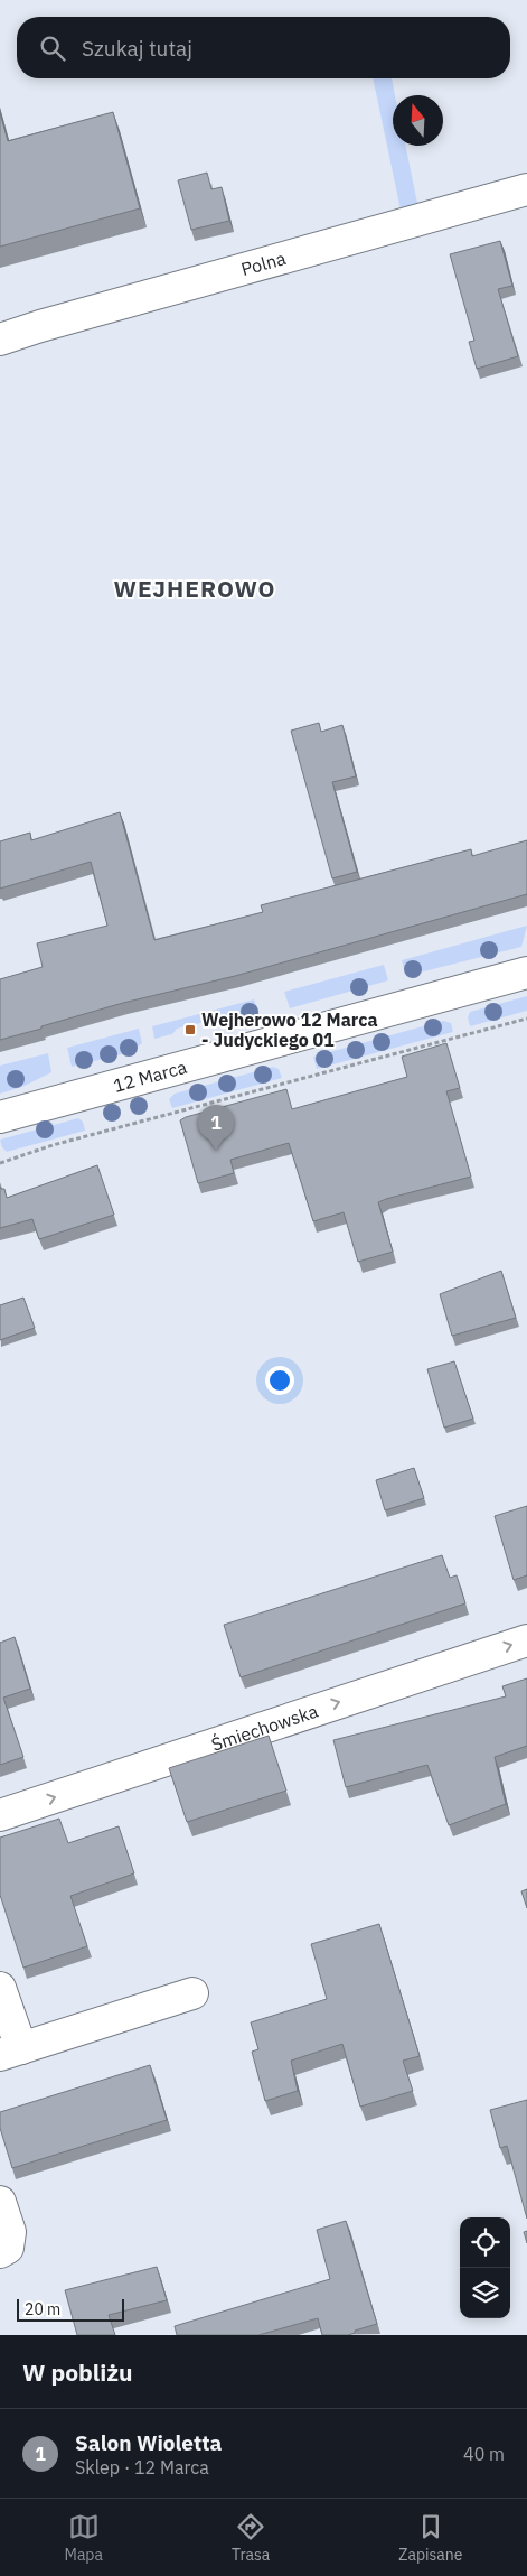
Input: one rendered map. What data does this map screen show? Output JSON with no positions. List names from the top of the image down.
{
  "streets": {
    "street": ["Polna", "12 Marca", "Śmiechowska"]
  },
  "one_way": ["Śmiechowska"],
  "districts": ["WEJHEROWO"],
  "places": {
    "transit": ["Wejherowo 12 Marca - Judyckiego 01"]
  },
  "scale_bar": "20 m",
  "north": "top",
  "page": {
    "search": "Szukaj tutaj",
    "pins": "1",
    "scale": "20 m",
    "heading": "W pobliżu",
    "list": [
      {
        "mark": "1",
        "name": "Salon Wioletta",
        "note": "Sklep · 12 Marca",
        "value": "40 m"
      }
    ],
    "nav": ["Mapa", "Trasa", "Zapisane"]
  }
}
